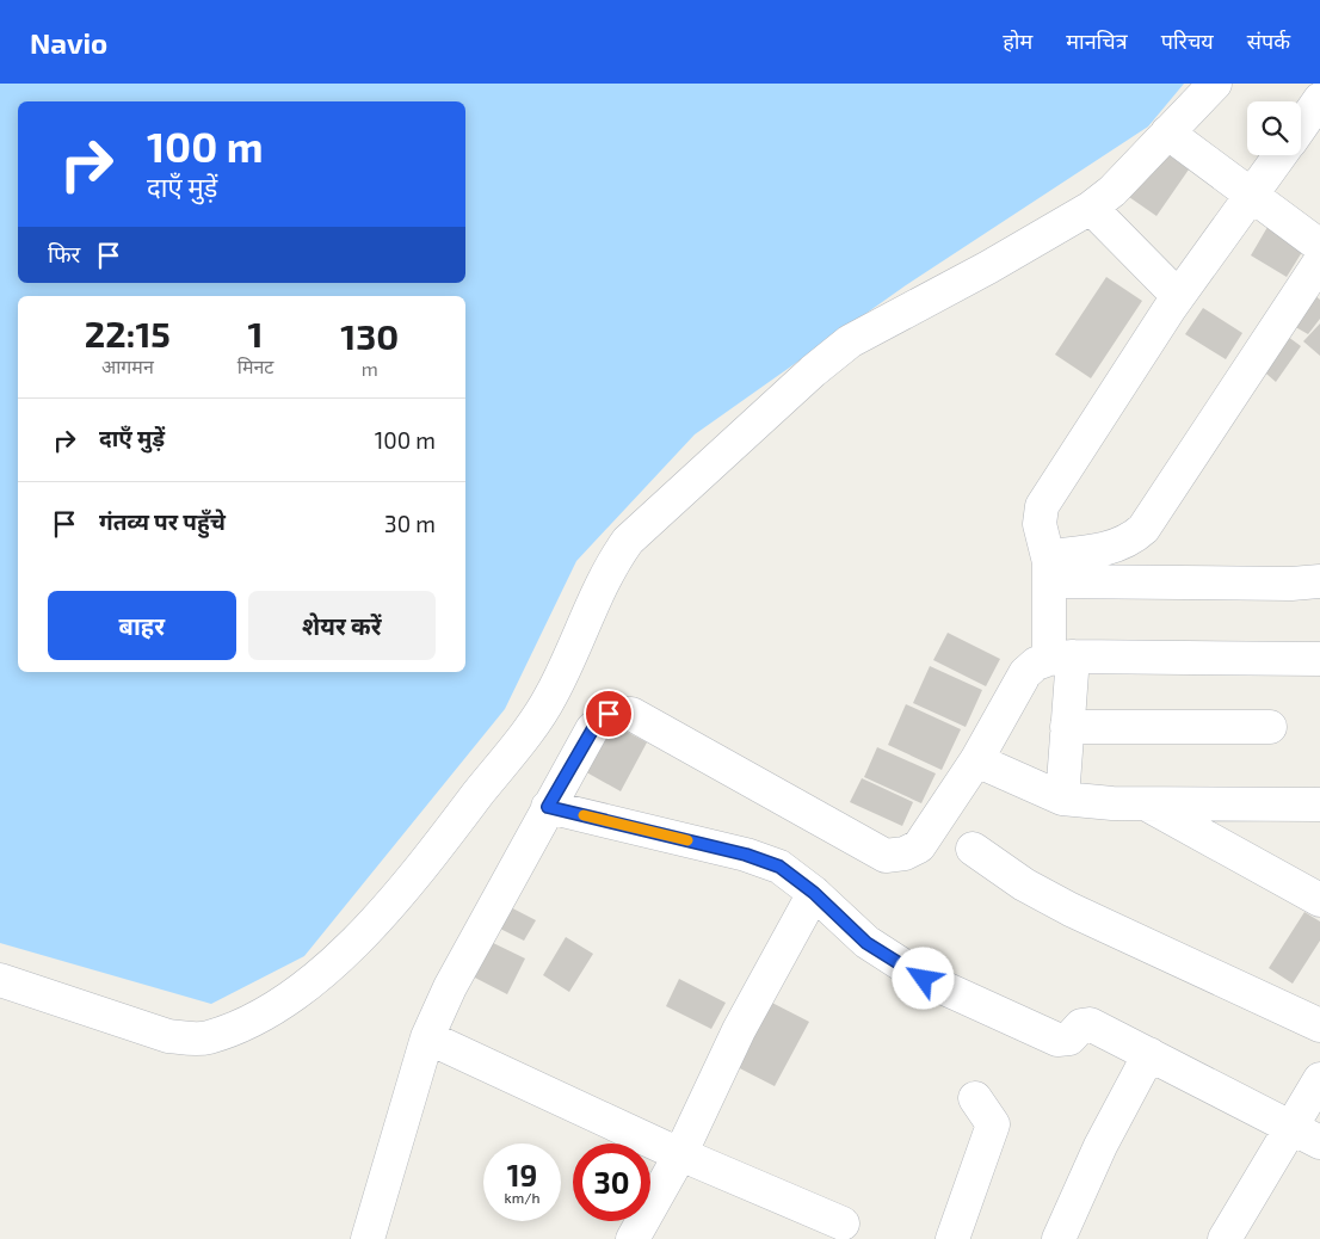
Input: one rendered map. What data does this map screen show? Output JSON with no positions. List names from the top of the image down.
{
  "page": {
    "header": "Navio",
    "nav": [
      "होम",
      "मानचित्र",
      "परिचय",
      "संपर्क"
    ],
    "turn": ["100 m", "दाएँ मुड़ें"],
    "then": "फिर",
    "eta": [
      "22:15",
      "आगमन",
      "1",
      "मिनट",
      "130",
      "m"
    ],
    "list": [
      {
        "name": "दाएँ मुड़ें",
        "value": "100 m"
      },
      {
        "name": "गंतव्य पर पहुँचे",
        "value": "30 m"
      }
    ],
    "buttons": ["बाहर", "शेयर करें"],
    "speed": "19 km/h",
    "limit": "30"
  }
}
